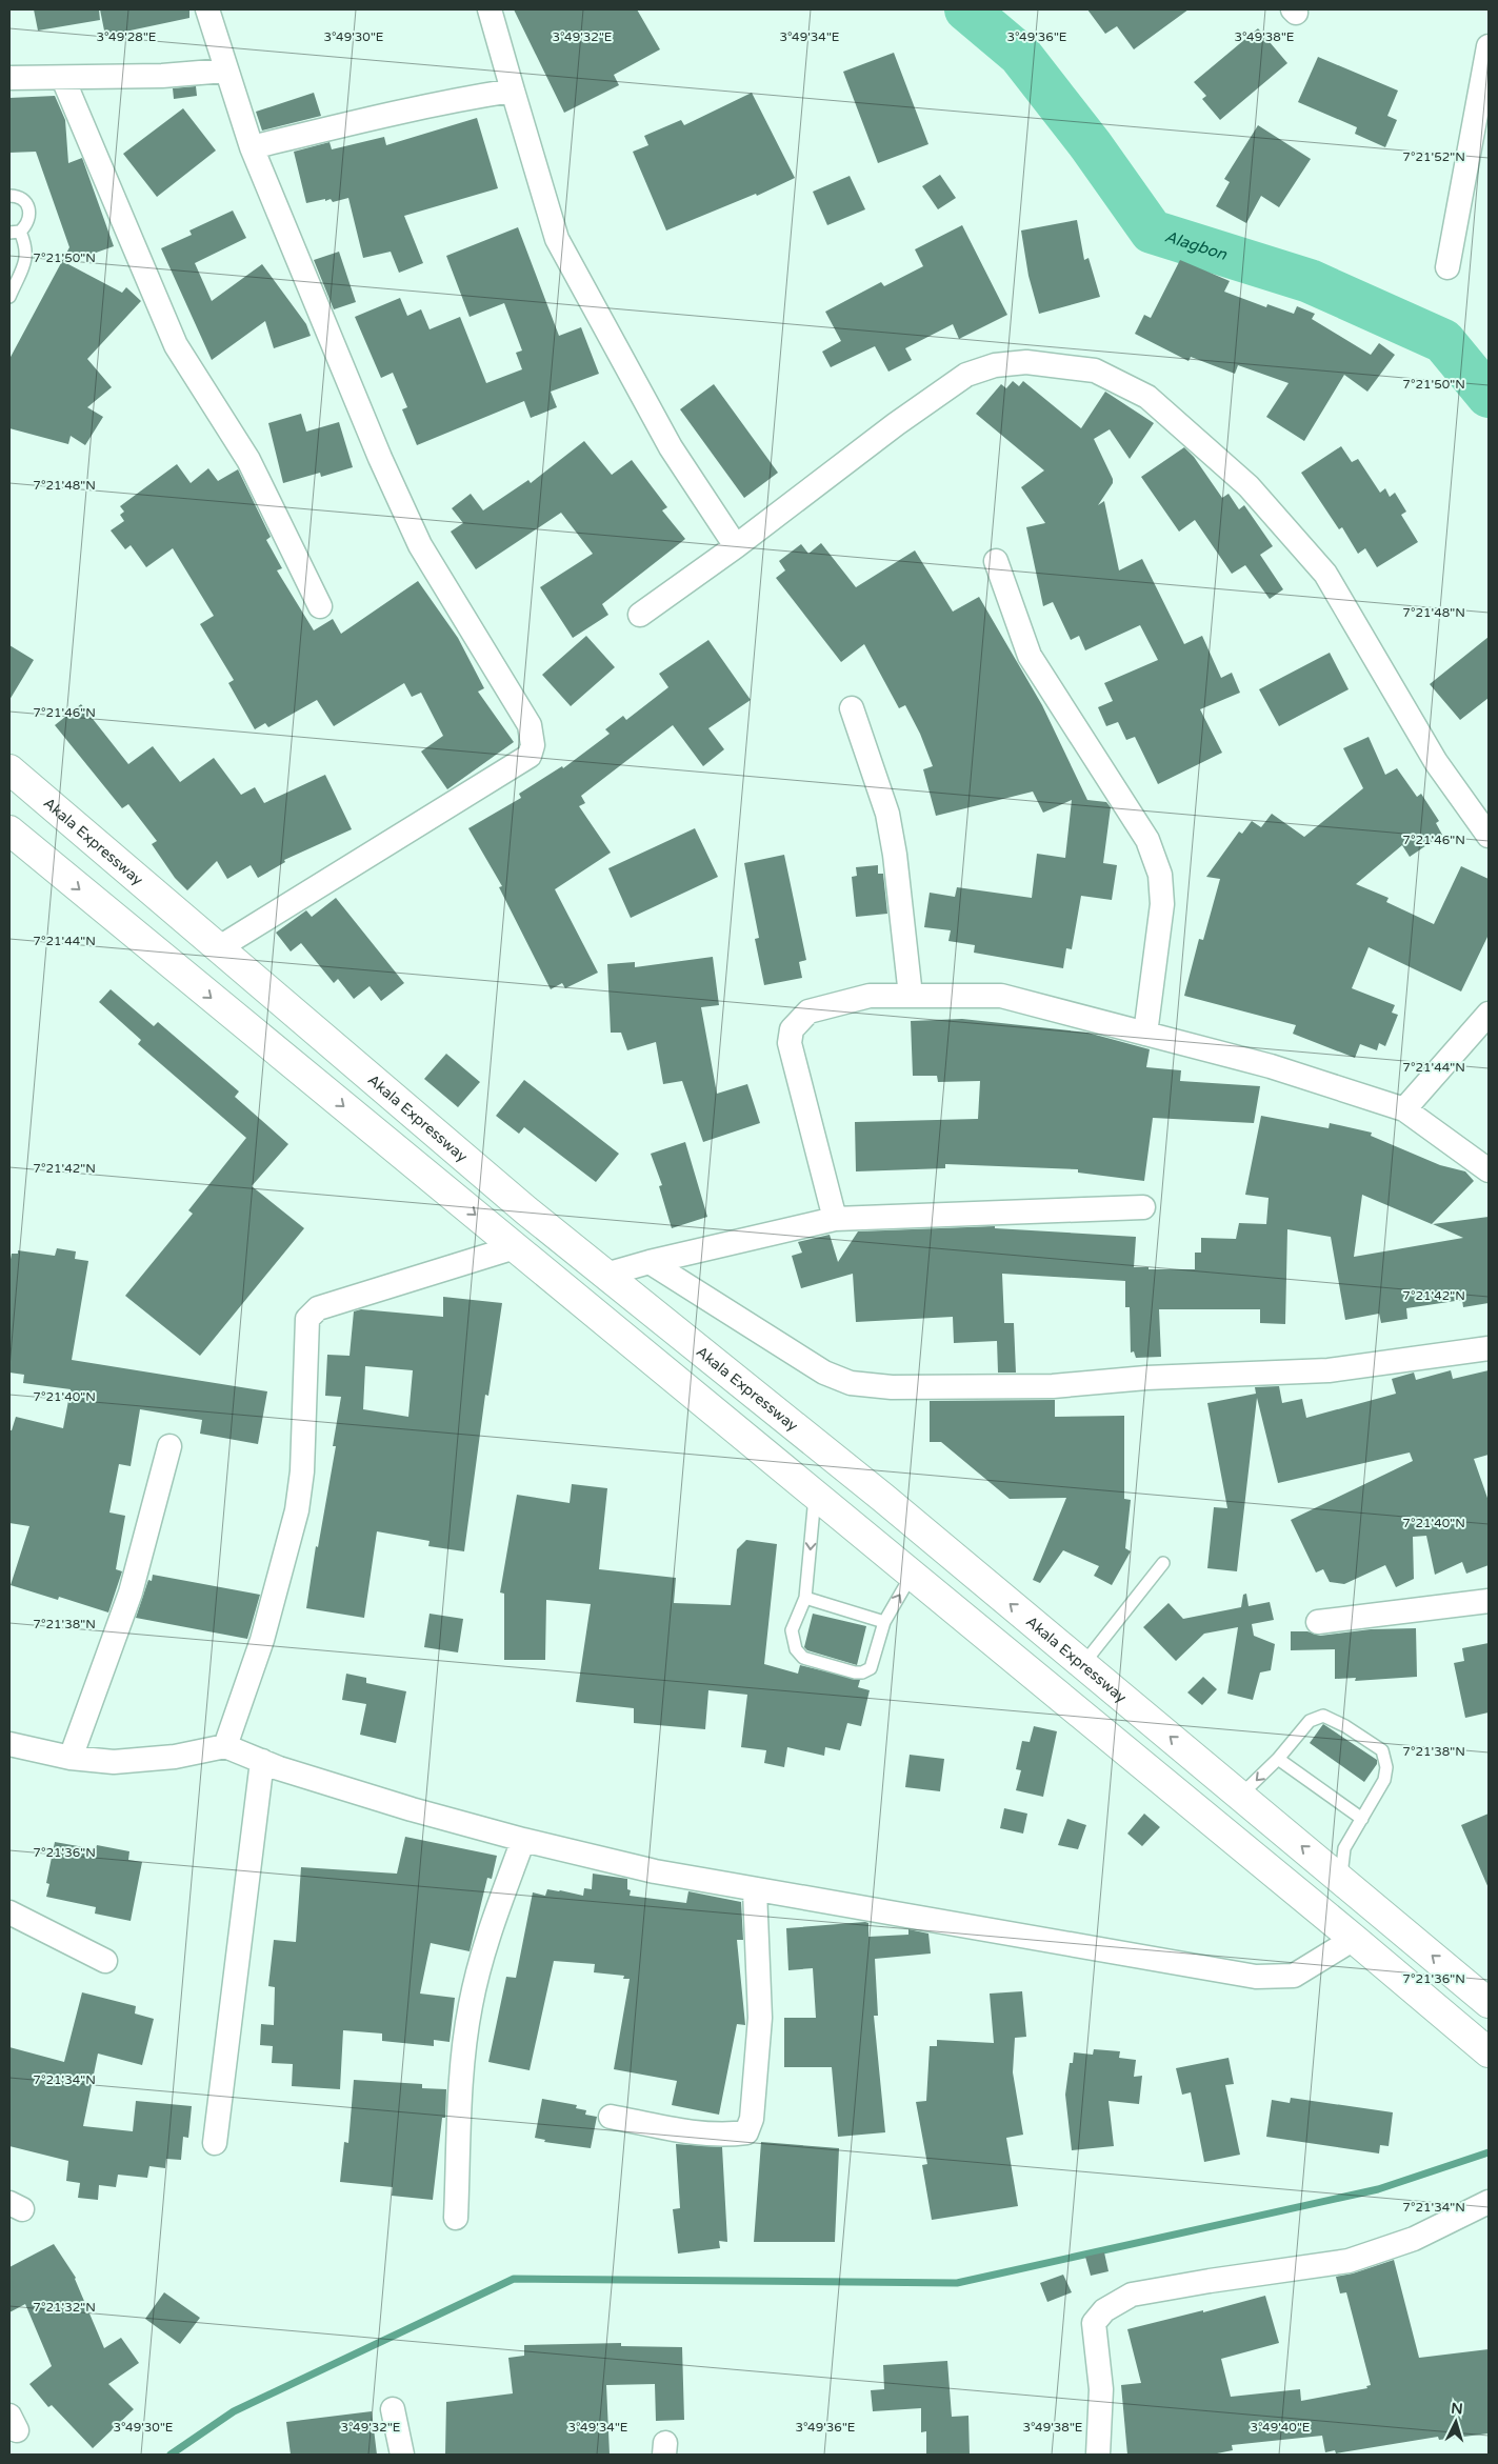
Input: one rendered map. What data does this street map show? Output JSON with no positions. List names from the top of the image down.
{
  "streets": {
    "main road": ["Akala Expressway"]
  },
  "water": ["Alagbon"],
  "north": "top",
  "coordinates": [
    "3°49'28\"E",
    "3°49'30\"E",
    "3°49'32\"E",
    "3°49'34\"E",
    "3°49'36\"E",
    "3°49'38\"E",
    "7°21'52\"N",
    "7°21'50\"N",
    "7°21'48\"N",
    "7°21'46\"N",
    "7°21'44\"N",
    "7°21'42\"N",
    "7°21'40\"N",
    "7°21'38\"N",
    "7°21'36\"N",
    "7°21'34\"N",
    "7°21'32\"N",
    "3°49'40\"E"
  ]
}
